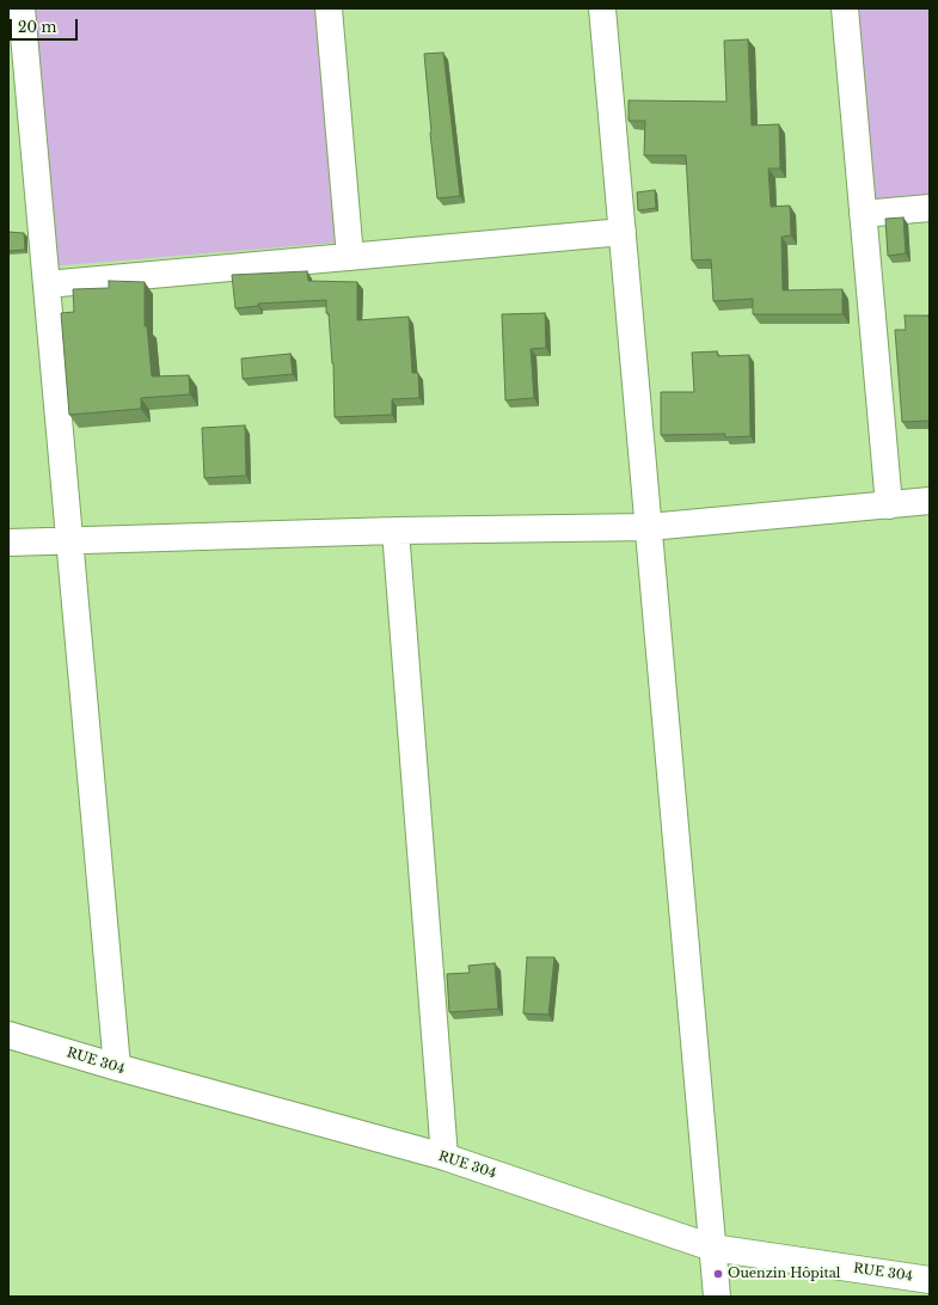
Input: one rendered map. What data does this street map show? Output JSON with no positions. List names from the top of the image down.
{
  "streets": {
    "street": ["RUE 304"]
  },
  "places": ["Ouenzin Hôpital"],
  "scale_bar": "20 m"
}
